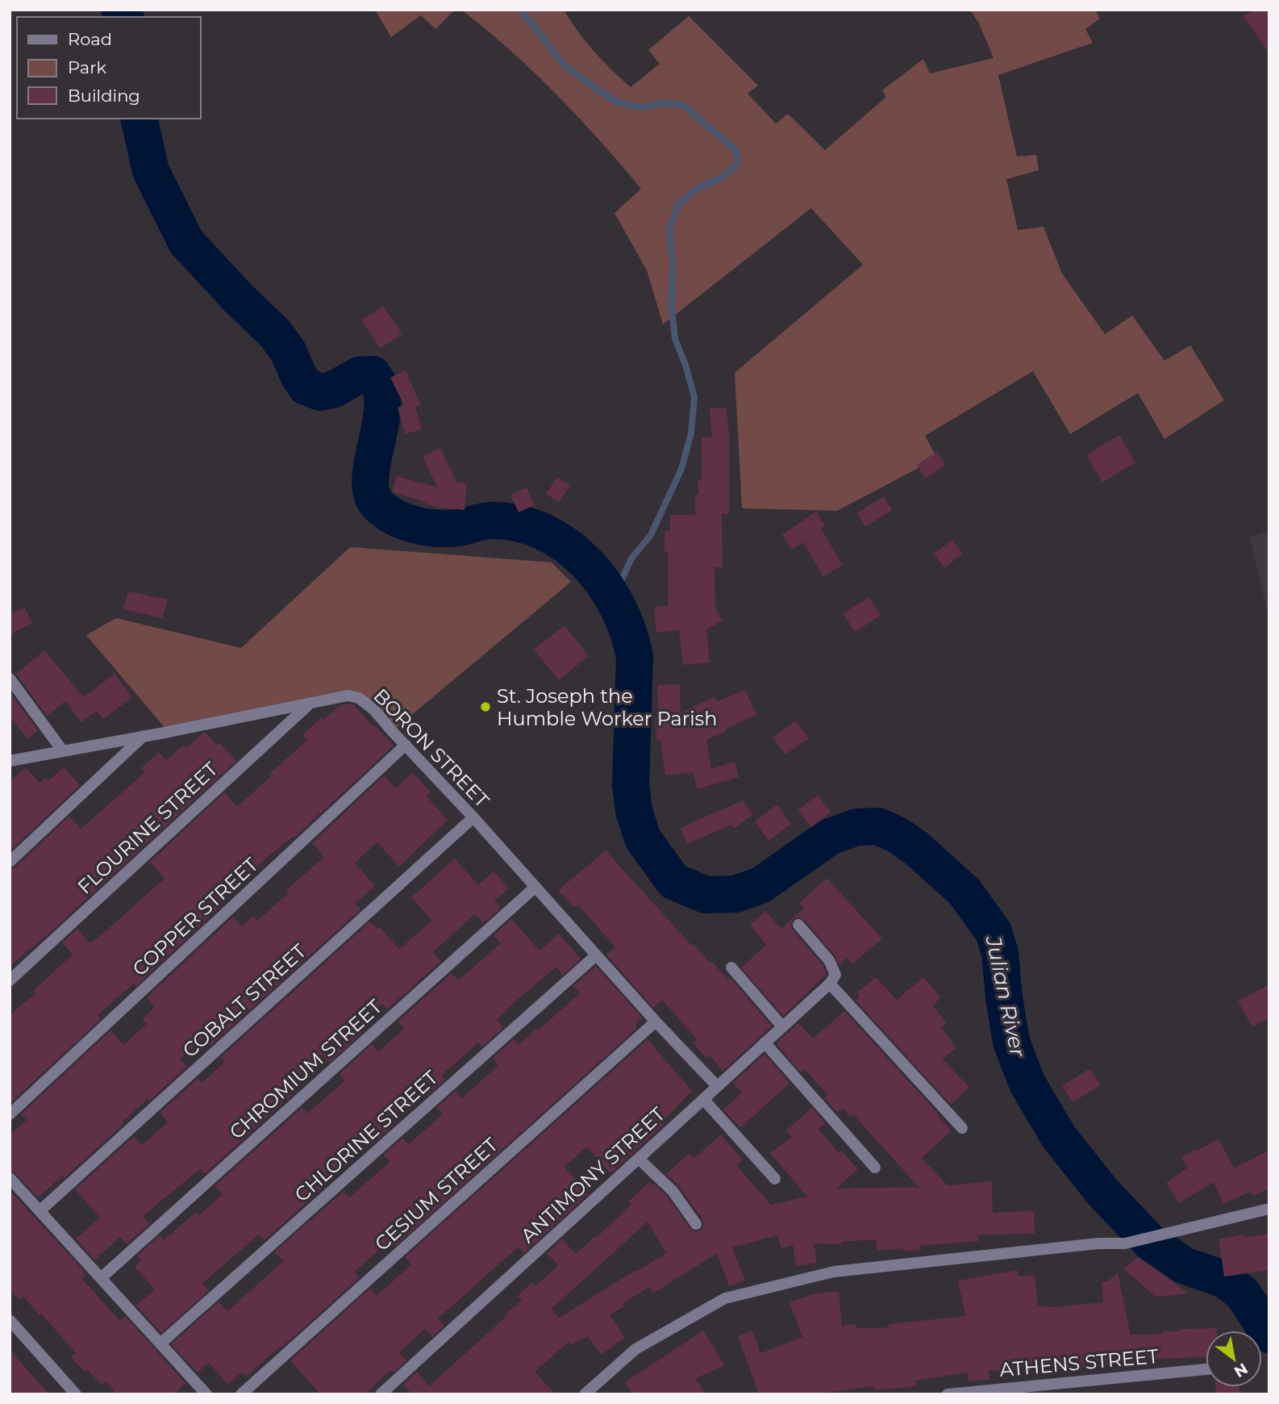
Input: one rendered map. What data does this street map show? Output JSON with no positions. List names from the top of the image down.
{
  "streets": {
    "street": [
      "BORON STREET",
      "FLOURINE STREET",
      "COPPER STREET",
      "COBALT STREET",
      "CHROMIUM STREET",
      "CHLORINE STREET",
      "ANTIMONY STREET",
      "CESIUM STREET",
      "ATHENS STREET"
    ]
  },
  "crossings": [
    ["BORON STREET", "FLOURINE STREET"],
    ["BORON STREET", "COPPER STREET"],
    ["BORON STREET", "COBALT STREET"],
    ["BORON STREET", "CHROMIUM STREET"],
    ["BORON STREET", "CHLORINE STREET"],
    ["BORON STREET", "ANTIMONY STREET"],
    ["BORON STREET", "CESIUM STREET"]
  ],
  "water": ["Julian River"],
  "places": ["St. Joseph the Humble Worker Parish"],
  "legend": ["Road", "Park", "Building"],
  "north": "bottom right"
}
